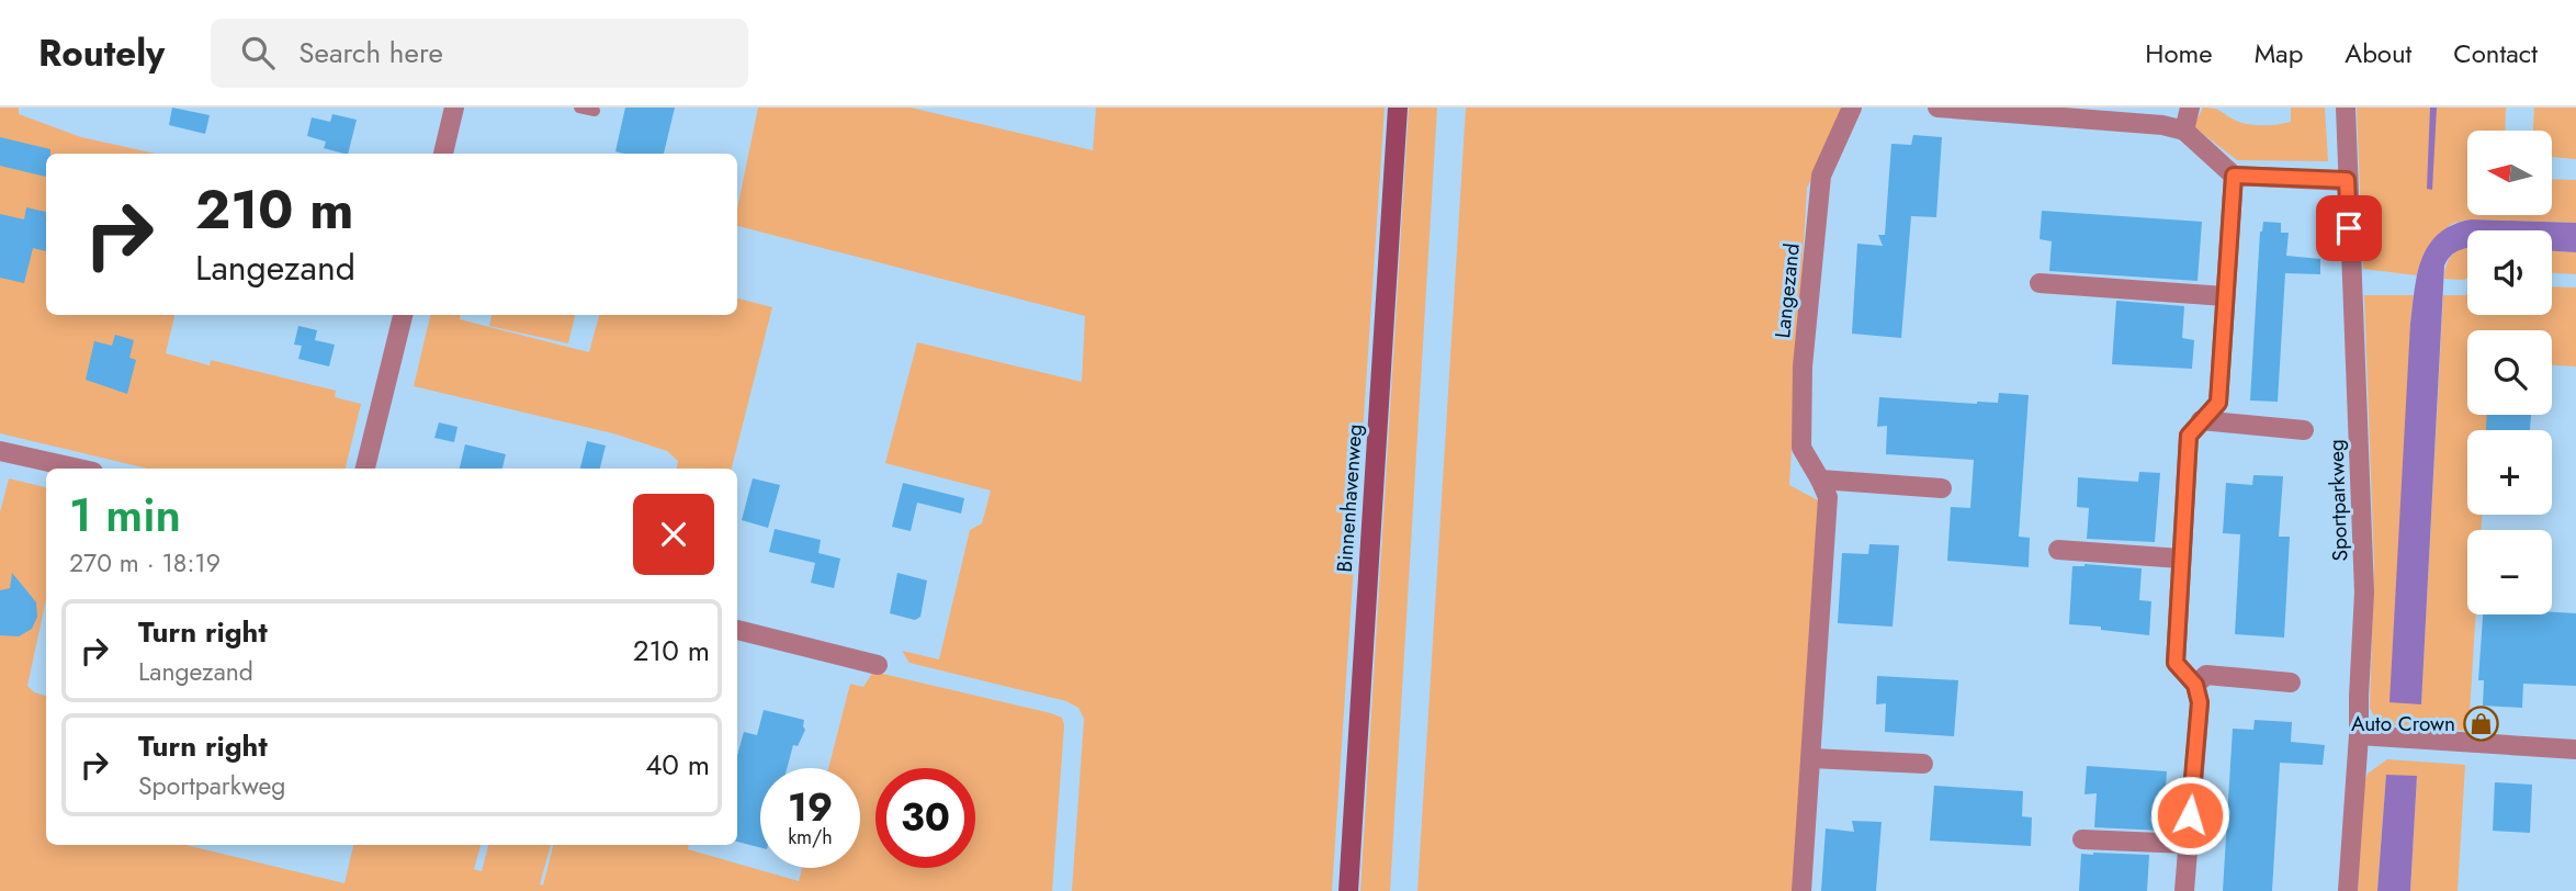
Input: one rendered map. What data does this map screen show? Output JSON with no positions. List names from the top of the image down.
{
  "streets": {
    "street": ["Langezand", "Binnenhavenweg", "Sportparkweg"]
  },
  "places": {
    "shop": ["Auto Crown"]
  },
  "north": "left",
  "page": {
    "header": "Routely",
    "search": "Search here",
    "nav": [
      "Home",
      "Map",
      "About",
      "Contact"
    ],
    "map_buttons": ["+", "−"],
    "turn": ["210 m", "Langezand"],
    "heading": ["1 min", "270 m · 18:19"],
    "list": [
      {
        "name": "Turn right",
        "note": "Langezand",
        "value": "210 m"
      },
      {
        "name": "Turn right",
        "note": "Sportparkweg",
        "value": "40 m"
      }
    ],
    "speed": "19 km/h",
    "limit": "30"
  }
}
